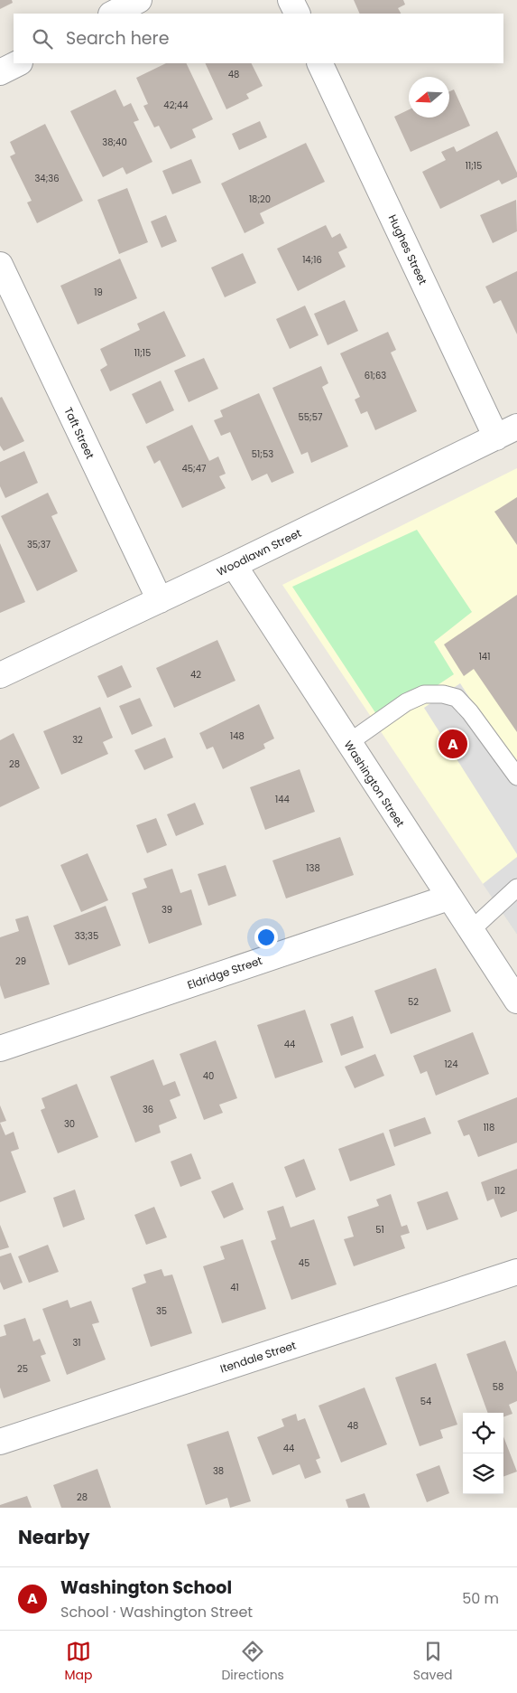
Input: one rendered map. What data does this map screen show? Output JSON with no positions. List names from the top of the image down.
{
  "streets": {
    "street": [
      "Hughes Street",
      "Taft Street",
      "Woodlawn Street",
      "Washington Street",
      "Eldridge Street",
      "Itendale Street"
    ]
  },
  "crossings": [
    ["Hughes Street", "Woodlawn Street"],
    ["Taft Street", "Woodlawn Street"],
    ["Woodlawn Street", "Washington Street"],
    ["Washington Street", "Eldridge Street"]
  ],
  "house_numbers": [
    "48",
    "42;44",
    "38;40",
    "11;15",
    "34;36",
    "18;20",
    "14;16",
    "19",
    "11;15",
    "61;63",
    "55;57",
    "51;53",
    "45;47",
    "35;37",
    "141",
    "42",
    "148",
    "32",
    "28",
    "144",
    "138",
    "39",
    "33;35",
    "29",
    "52",
    "44",
    "124",
    "40",
    "36",
    "30",
    "118",
    "112",
    "51",
    "45",
    "41",
    "35",
    "31",
    "25",
    "58",
    "54",
    "48",
    "44",
    "38",
    "28"
  ],
  "north": "left",
  "page": {
    "search": "Search here",
    "pins": "A",
    "heading": "Nearby",
    "list": [
      {
        "mark": "A",
        "name": "Washington School",
        "note": "School · Washington Street",
        "value": "50 m"
      }
    ],
    "nav": ["Map", "Directions", "Saved"]
  }
}
